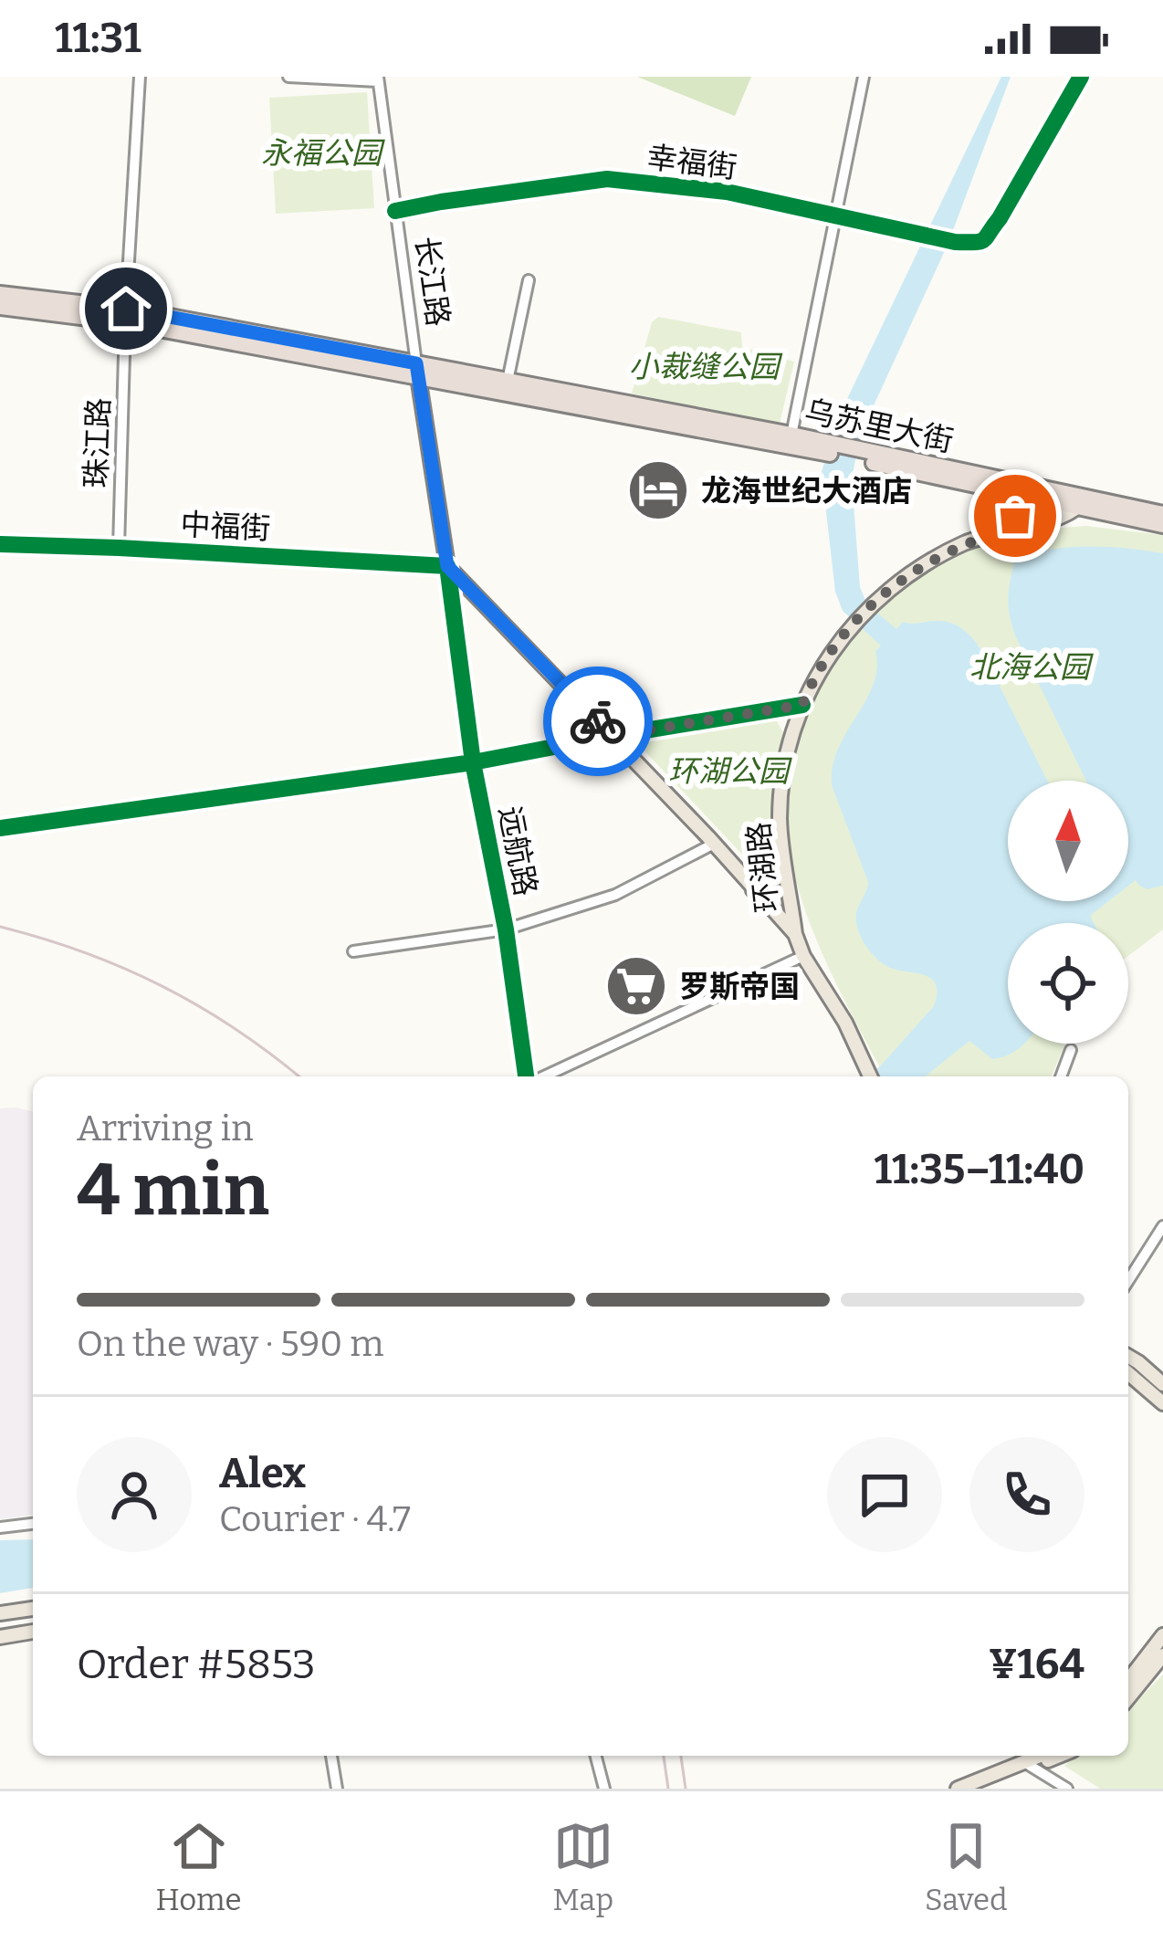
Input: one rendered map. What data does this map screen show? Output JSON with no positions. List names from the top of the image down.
{
  "streets": {
    "highway": ["乌苏里大街"],
    "main road": ["长江路", "环湖路"],
    "street": [
      "幸福街",
      "珠江路",
      "中福街",
      "远航路"
    ]
  },
  "crossings": [
    ["幸福街", "长江路"],
    ["长江路", "乌苏里大街"],
    ["长江路", "中福街"],
    ["长江路", "远航路"],
    ["乌苏里大街", "珠江路"],
    ["乌苏里大街", "环湖路"],
    ["珠江路", "中福街"],
    ["中福街", "远航路"]
  ],
  "parks": [
    "永福公园",
    "小裁缝公园",
    "北海公园",
    "环湖公园"
  ],
  "places": {
    "hotel": ["龙海世纪大酒店"],
    "supermarket": ["罗斯帝国"]
  },
  "north": "top",
  "page": {
    "status": "11:31",
    "heading": ["4 min", "Arriving in", "11:35–11:40"],
    "panel": [
      "Alex",
      "Courier · 4.7",
      "Order #5853",
      "¥164"
    ],
    "bar": "On the way · 590 m",
    "tabs": ["Home", "Map", "Saved"]
  }
}
